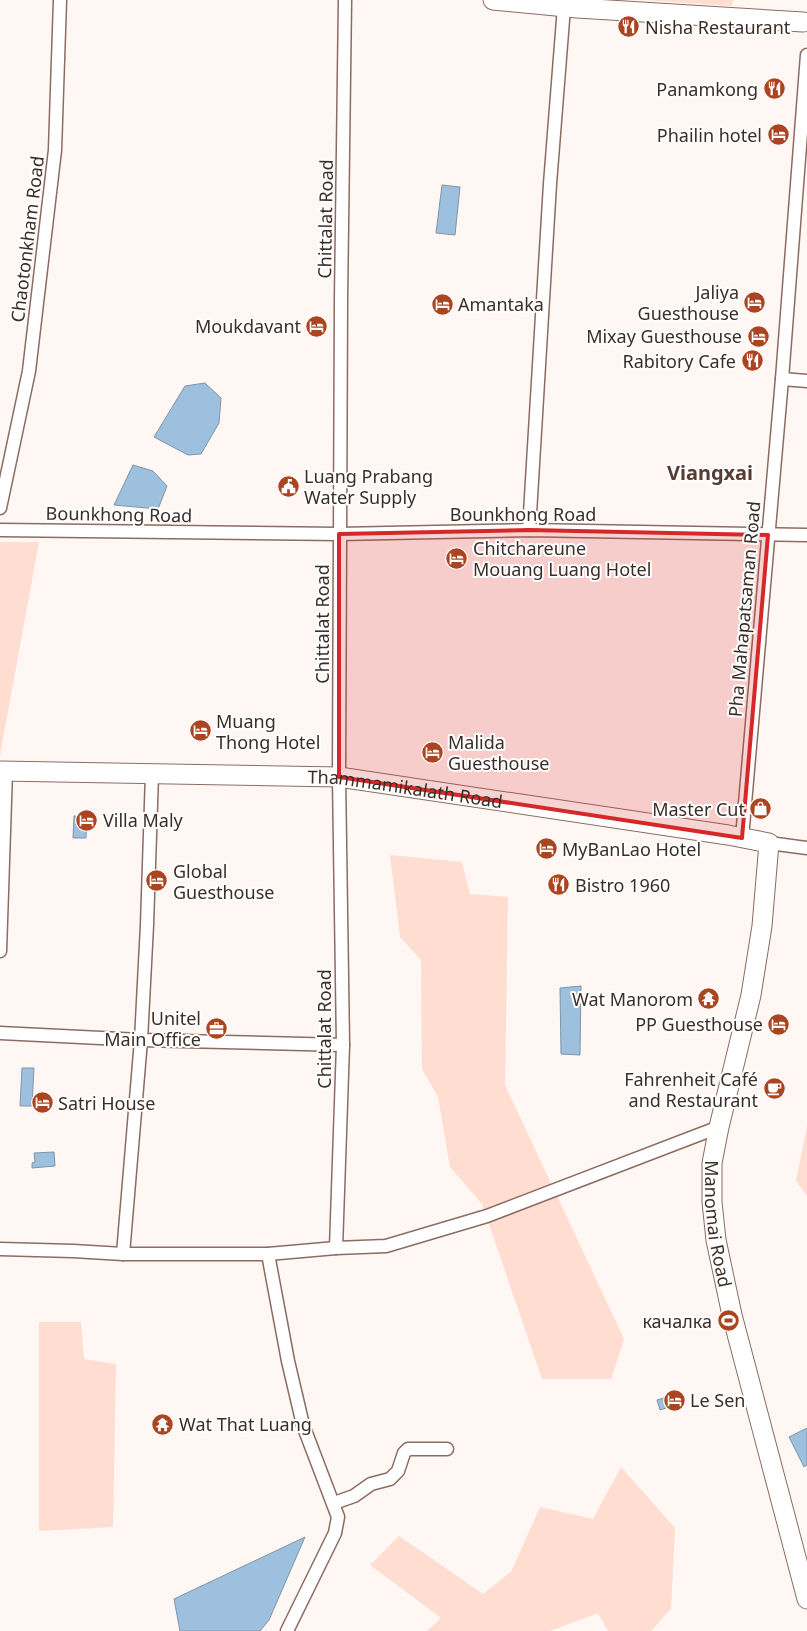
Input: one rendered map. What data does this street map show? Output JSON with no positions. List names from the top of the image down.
{
  "streets": {
    "street": [
      "Chittalat Road",
      "Chaotonkham Road",
      "Bounkhong Road",
      "Pha Mahapatsaman Road",
      "Thammamikalath Road",
      "Manomai Road"
    ]
  },
  "crossings": [
    ["Chittalat Road", "Bounkhong Road"],
    ["Chittalat Road", "Thammamikalath Road"],
    ["Bounkhong Road", "Pha Mahapatsaman Road"],
    ["Pha Mahapatsaman Road", "Thammamikalath Road"],
    ["Thammamikalath Road", "Manomai Road"]
  ],
  "districts": ["Viangxai"],
  "places": {
    "restaurant": [
      "Nisha Restaurant",
      "Panamkong",
      "Rabitory Cafe",
      "Bistro 1960"
    ],
    "hotel": [
      "Phailin hotel",
      "Jaliya Guesthouse",
      "Amantaka",
      "Moukdavant",
      "Mixay Guesthouse",
      "Chitchareune Mouang Luang Hotel",
      "Muang Thong Hotel",
      "Malida Guesthouse",
      "Villa Maly",
      "MyBanLao Hotel",
      "Global Guesthouse",
      "PP Guesthouse",
      "Satri House",
      "Le Sen"
    ],
    "public building": ["Luang Prabang Water Supply"],
    "shop": ["Master Cut"],
    "temple": ["Wat Manorom", "Wat That Luang"],
    "office": ["Unitel Main Office"],
    "cafe": ["Fahrenheit Café and Restaurant"],
    "sports": ["качалка"]
  }
}
